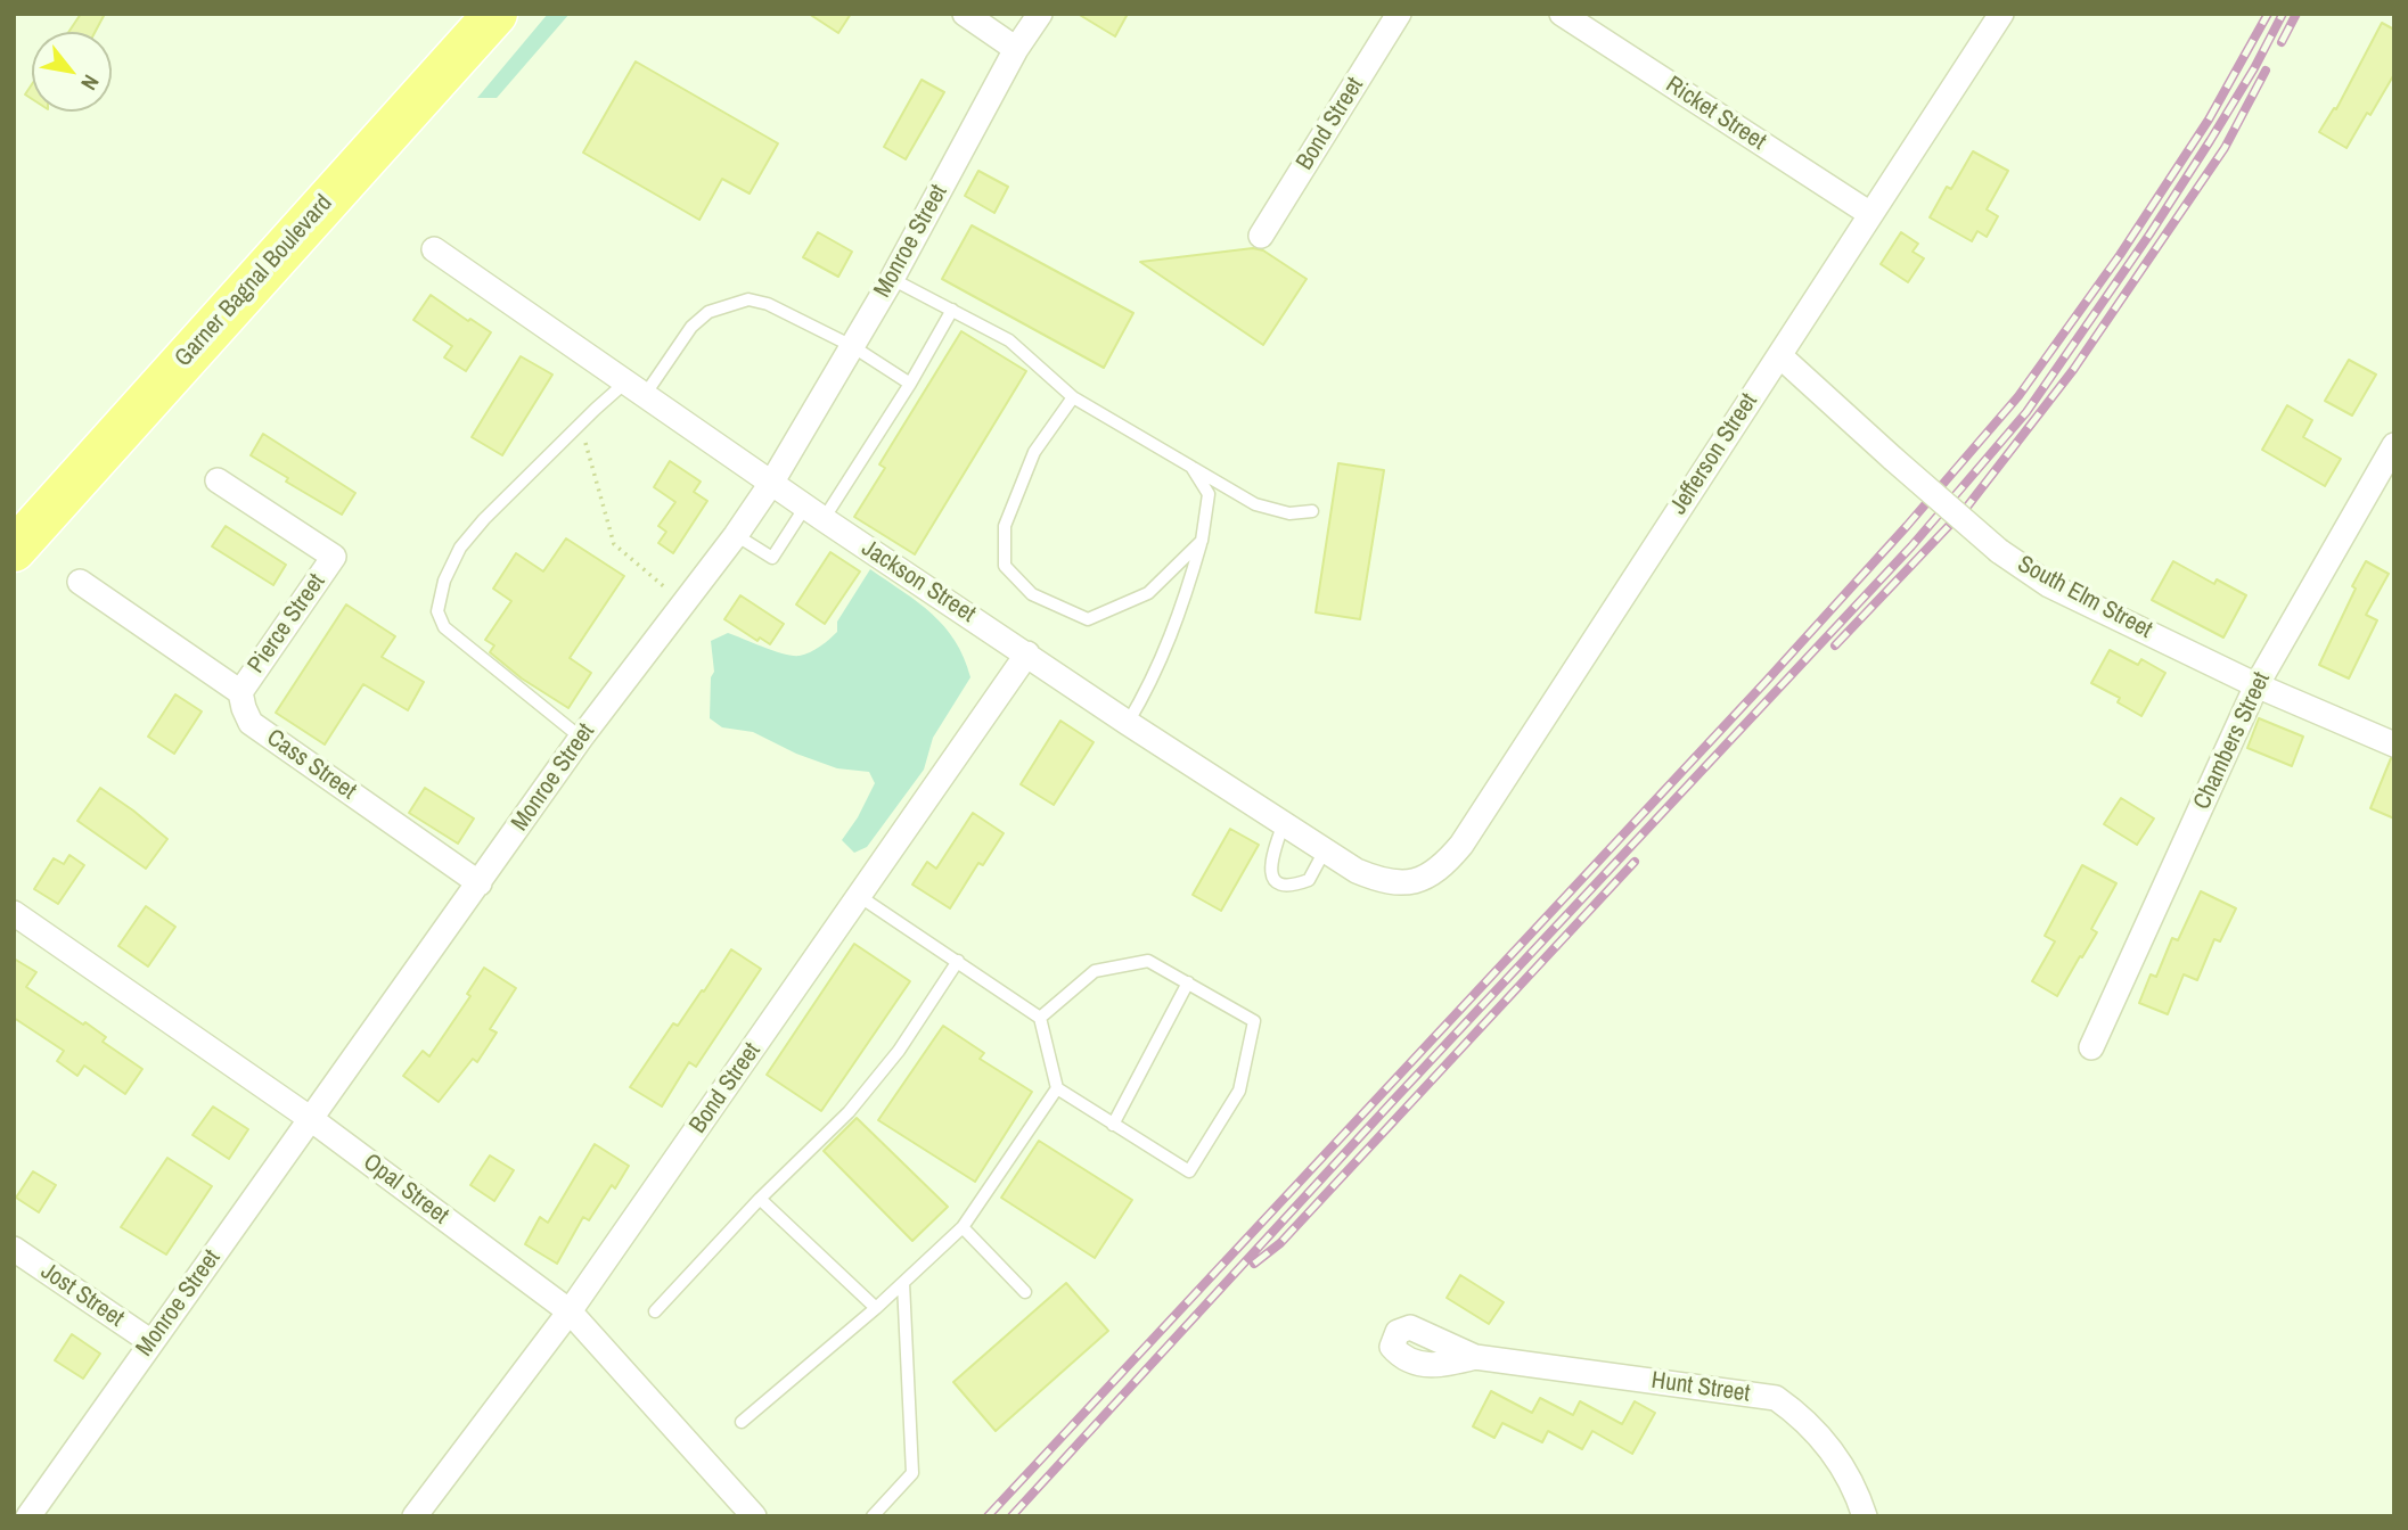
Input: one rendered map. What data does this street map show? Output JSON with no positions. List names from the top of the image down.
{
  "streets": {
    "highway": ["Garner Bagnal Boulevard"],
    "street": [
      "Ricket Street",
      "Bond Street",
      "Monroe Street",
      "Jefferson Street",
      "Jackson Street",
      "South Elm Street",
      "Pierce Street",
      "Chambers Street",
      "Cass Street",
      "Opal Street",
      "Jost Street",
      "Hunt Street"
    ]
  },
  "crossings": [
    ["Ricket Street", "Jefferson Street"],
    ["Bond Street", "Jackson Street"],
    ["Bond Street", "Opal Street"],
    ["Monroe Street", "Jackson Street"],
    ["Monroe Street", "Cass Street"],
    ["Monroe Street", "Opal Street"],
    ["Monroe Street", "Jost Street"],
    ["Jefferson Street", "Jackson Street"],
    ["Jefferson Street", "South Elm Street"],
    ["South Elm Street", "Chambers Street"],
    ["Pierce Street", "Cass Street"]
  ],
  "north": "bottom right"
}
